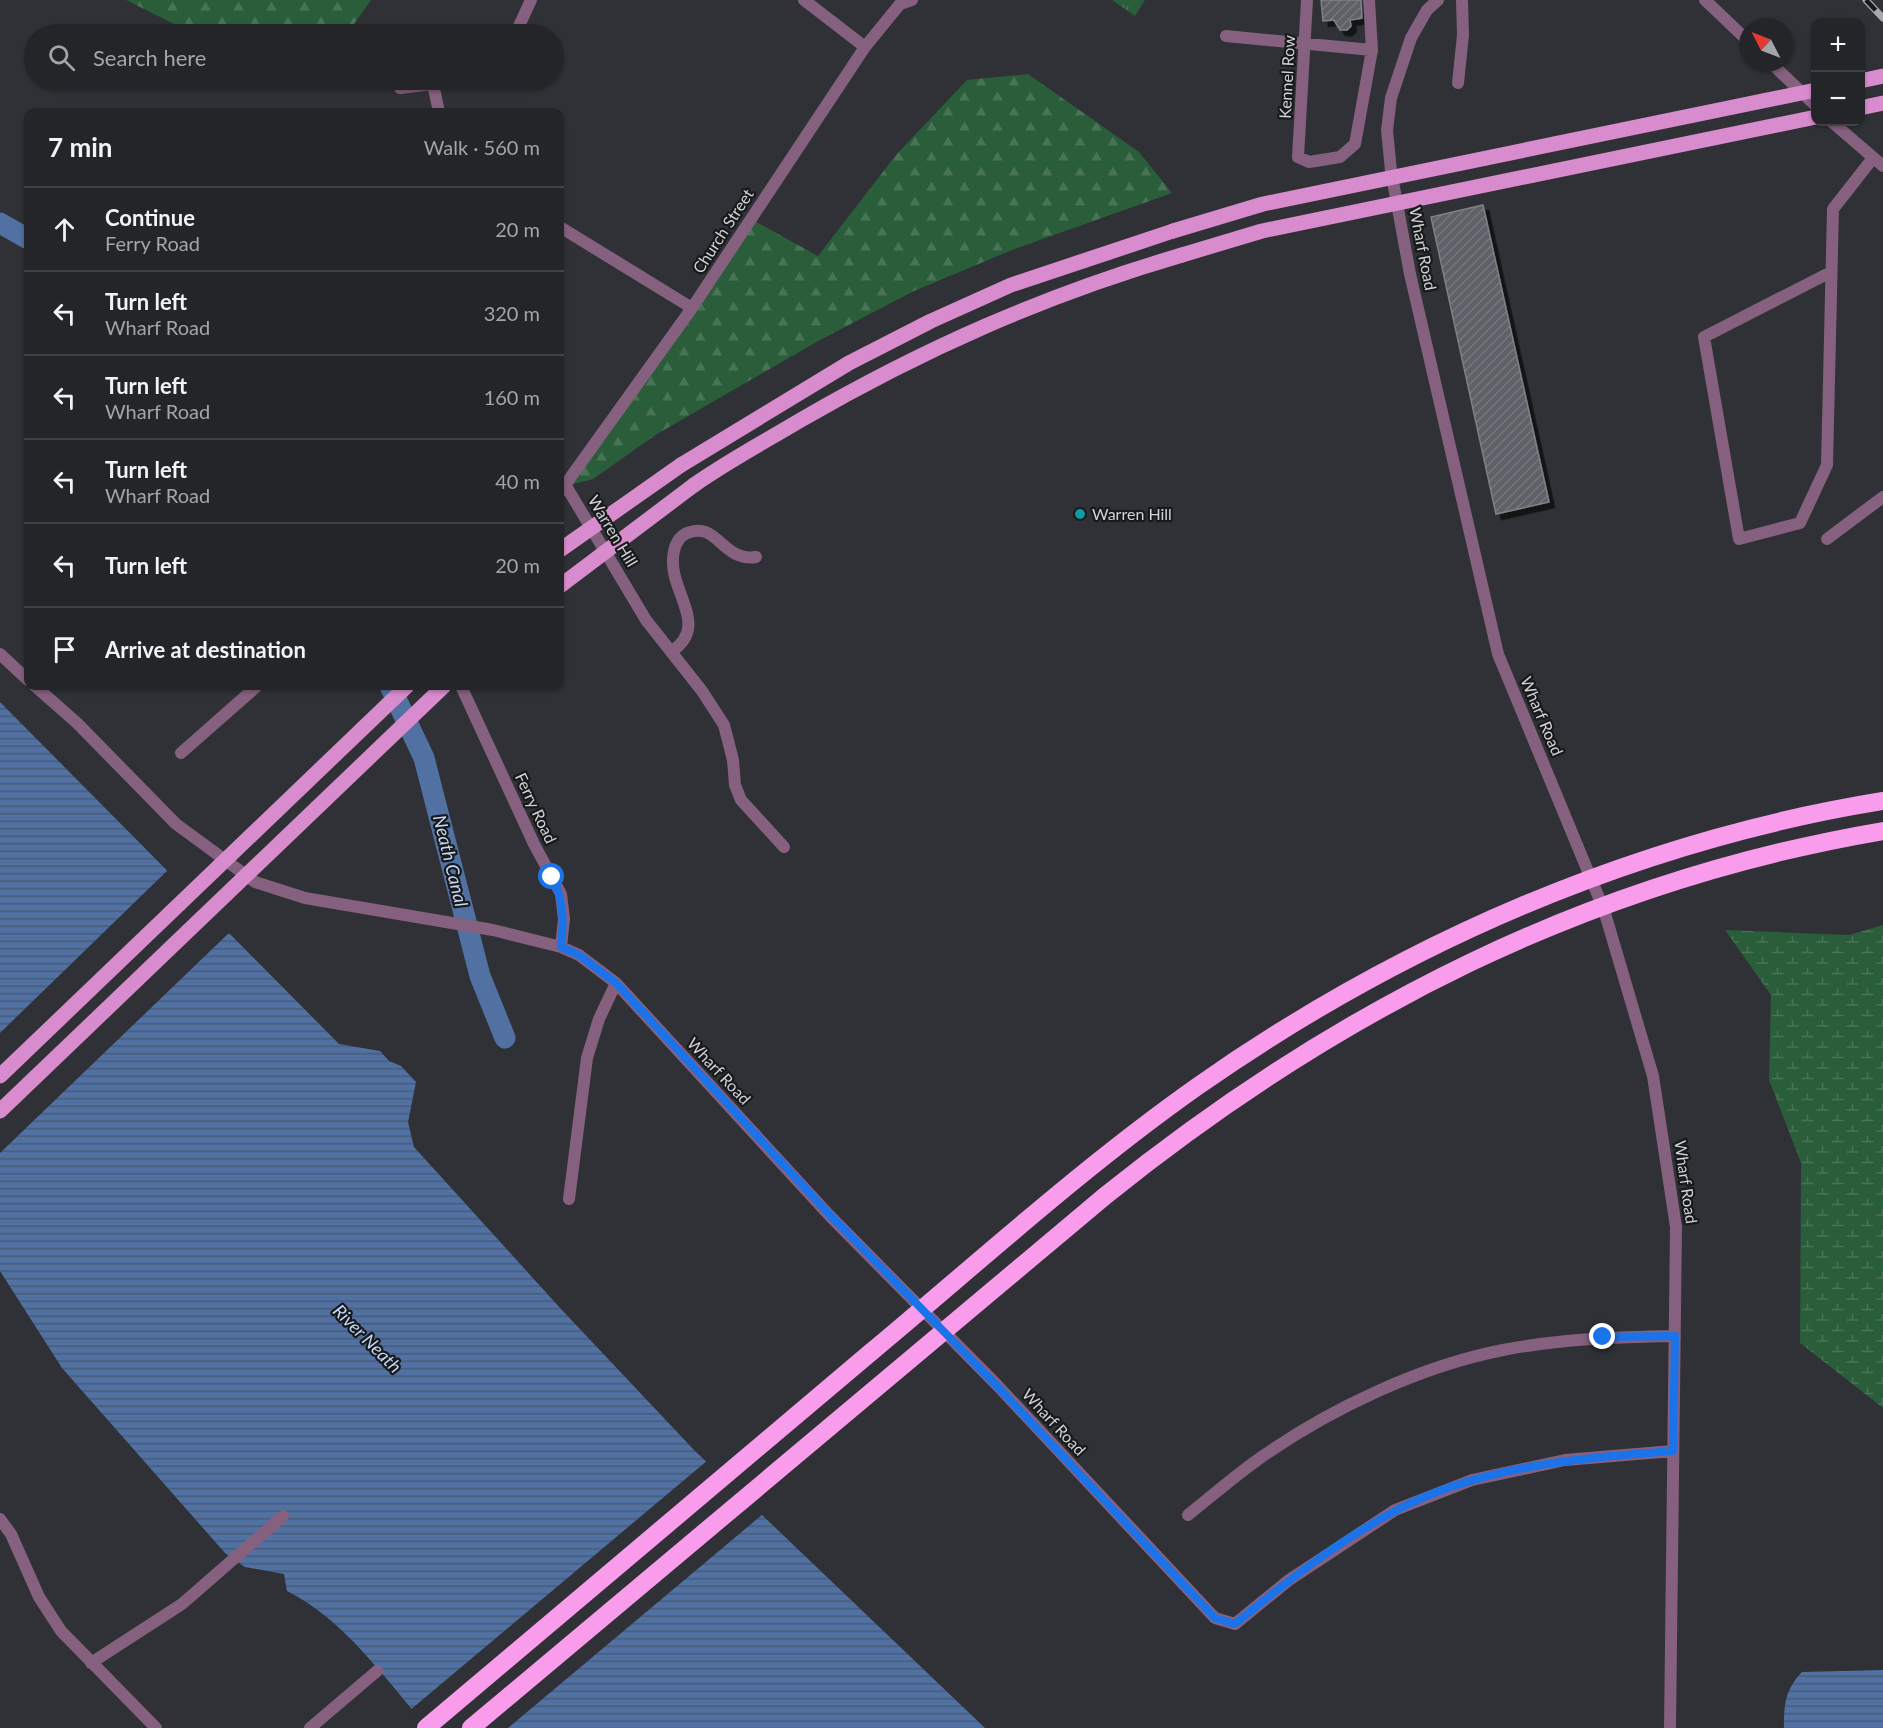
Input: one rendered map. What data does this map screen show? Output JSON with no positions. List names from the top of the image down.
{
  "streets": {
    "street": [
      "Kennel Row",
      "Church Street",
      "Wharf Road",
      "Warren Hill",
      "Ferry Road"
    ]
  },
  "crossings": [
    ["Wharf Road", "Ferry Road"]
  ],
  "water": ["Neath Canal", "River Neath"],
  "places": ["Warren Hill"],
  "north": "top left",
  "page": {
    "map_buttons": ["+", "−"],
    "search": "Search here",
    "heading": ["7 min", "Walk · 560 m"],
    "list": [
      ["Continue", "Ferry Road", "20 m"],
      ["Turn left", "Wharf Road", "320 m"],
      ["Turn left", "Wharf Road", "160 m"],
      ["Turn left", "Wharf Road", "40 m"],
      ["Turn left", "20 m"],
      "Arrive at destination"
    ]
  }
}
